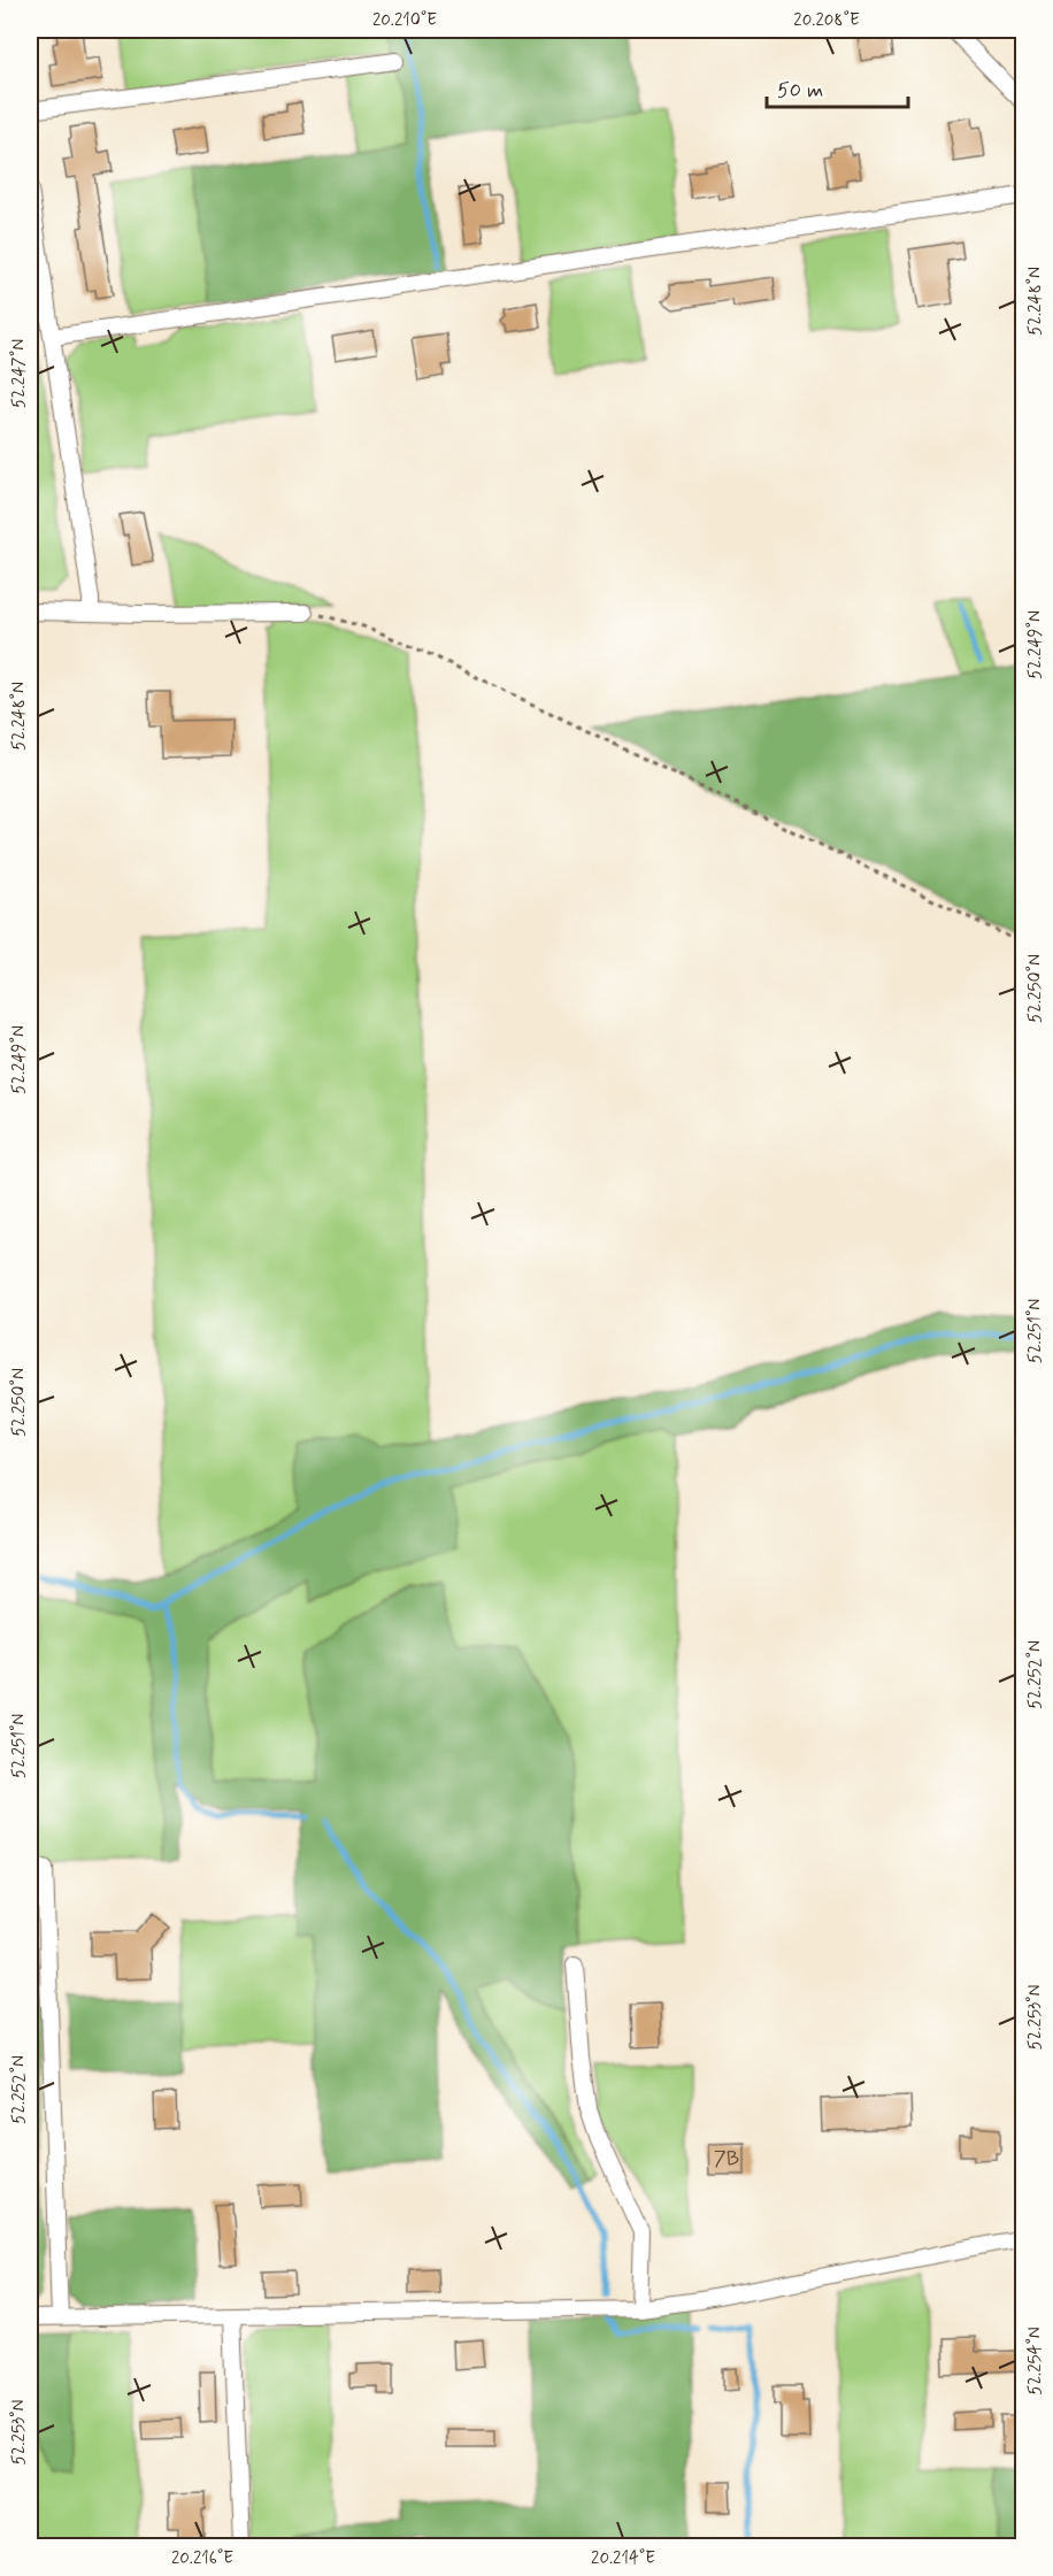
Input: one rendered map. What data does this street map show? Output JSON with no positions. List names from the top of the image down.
{
  "house_numbers": ["7B"],
  "scale_bar": "50 m",
  "coordinates": [
    "20.210°E",
    "20.208°E",
    "52.248°N",
    "52.247°N",
    "52.249°N",
    "52.250°N",
    "52.251°N",
    "52.252°N",
    "52.253°N",
    "52.254°N",
    "20.216°E",
    "20.214°E"
  ]
}
